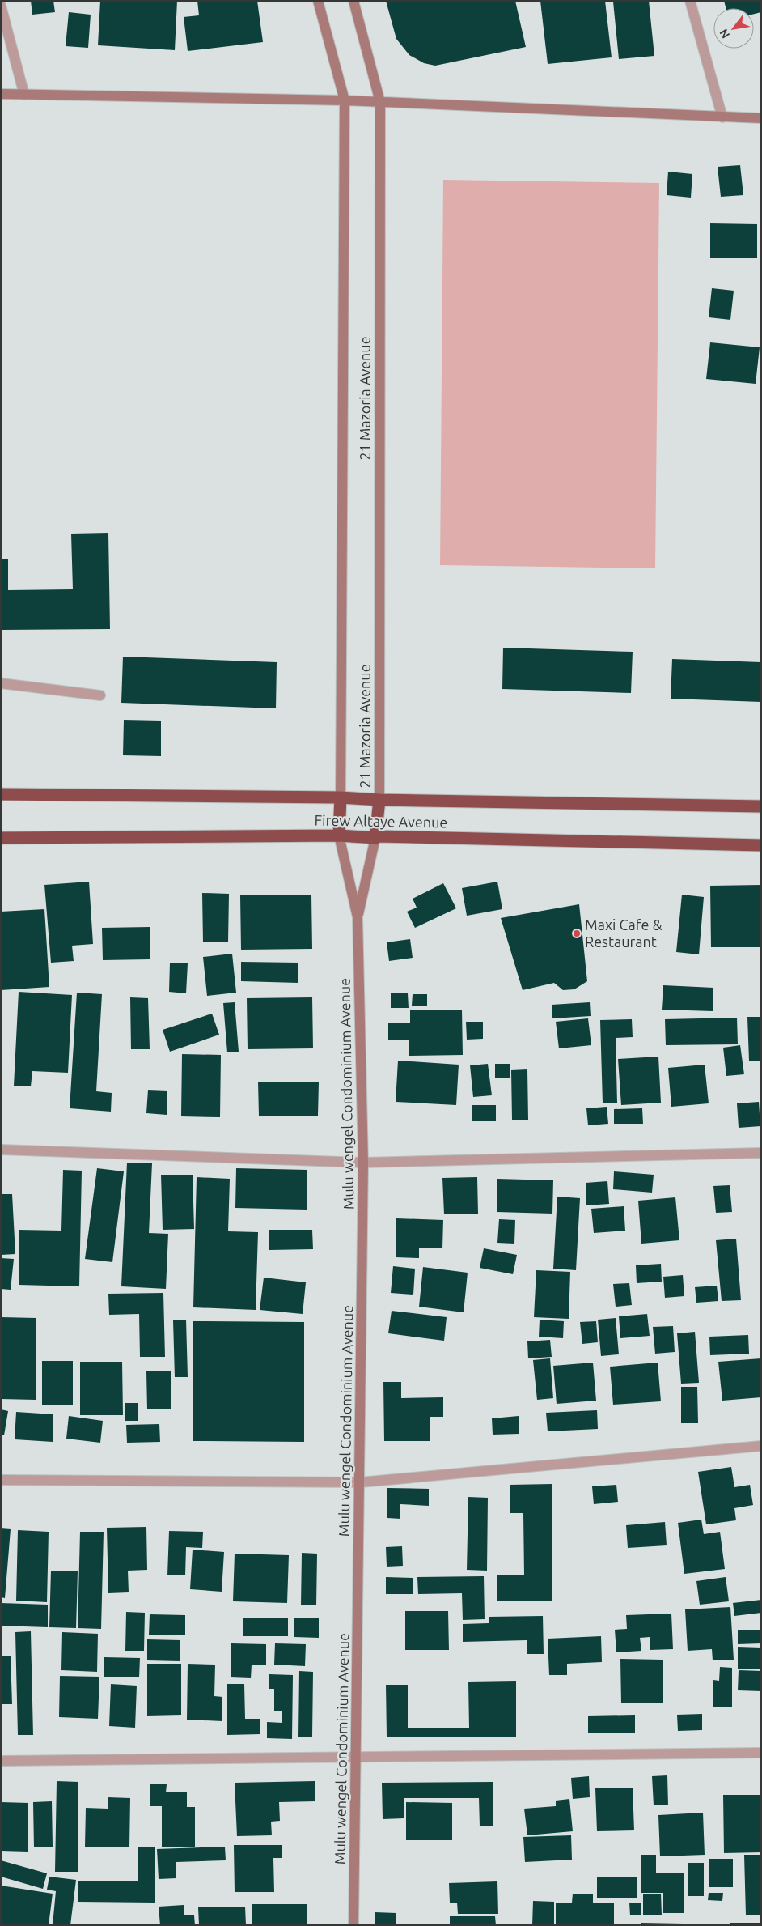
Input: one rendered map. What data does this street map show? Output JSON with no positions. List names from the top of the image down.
{
  "streets": {
    "highway": ["Firew Altaye Avenue"],
    "main road": ["21 Mazoria Avenue", "Mulu wengel Condominium Avenue"]
  },
  "crossings": [
    ["21 Mazoria Avenue", "Firew Altaye Avenue"]
  ],
  "places": ["Maxi Cafe & Restaurant"],
  "north": "bottom left"
}
